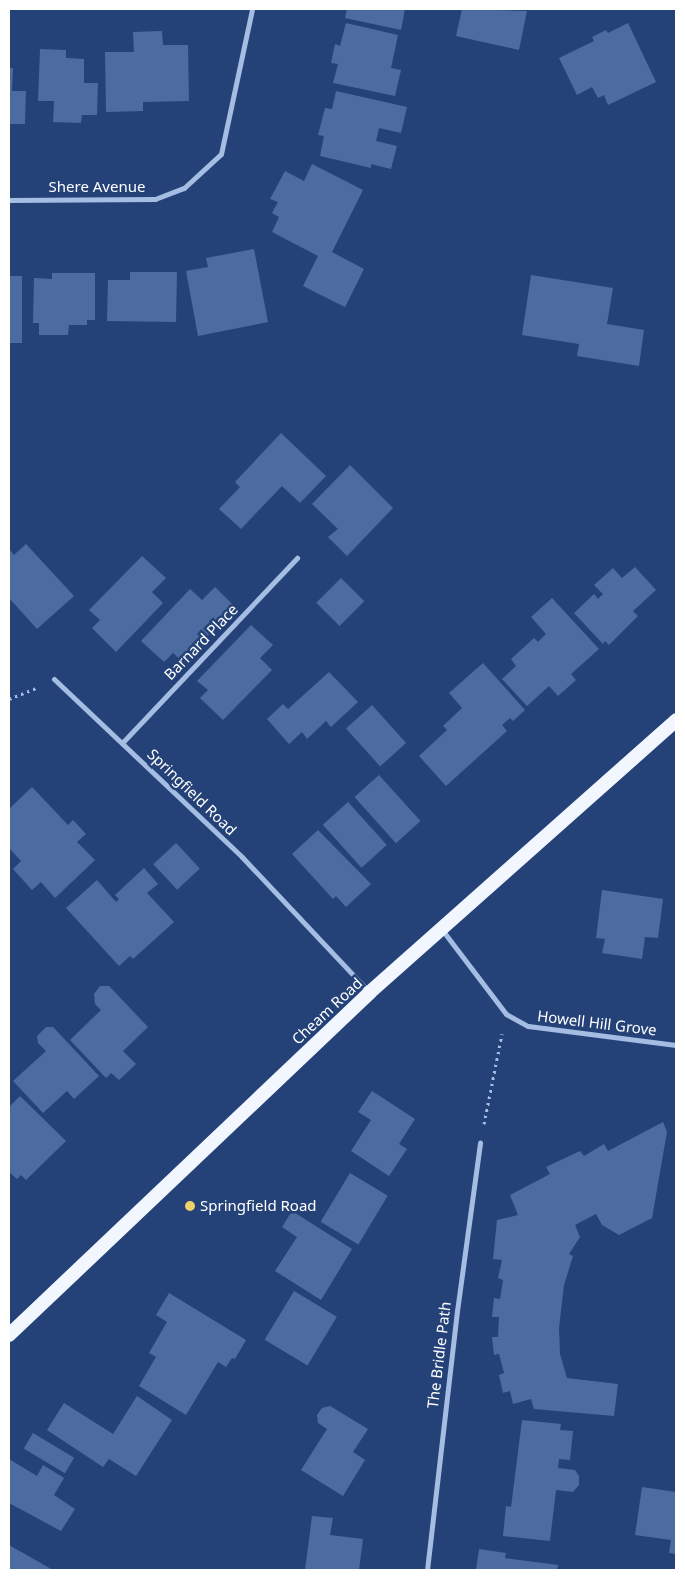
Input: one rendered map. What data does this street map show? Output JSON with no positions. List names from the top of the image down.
{
  "streets": {
    "highway": ["Cheam Road"],
    "street": [
      "Shere Avenue",
      "Barnard Place",
      "Springfield Road",
      "Howell Hill Grove",
      "The Bridle Path"
    ]
  },
  "crossings": [
    ["Barnard Place", "Springfield Road"],
    ["Springfield Road", "Cheam Road"],
    ["Cheam Road", "Howell Hill Grove"]
  ],
  "places": ["Springfield Road"]
}
